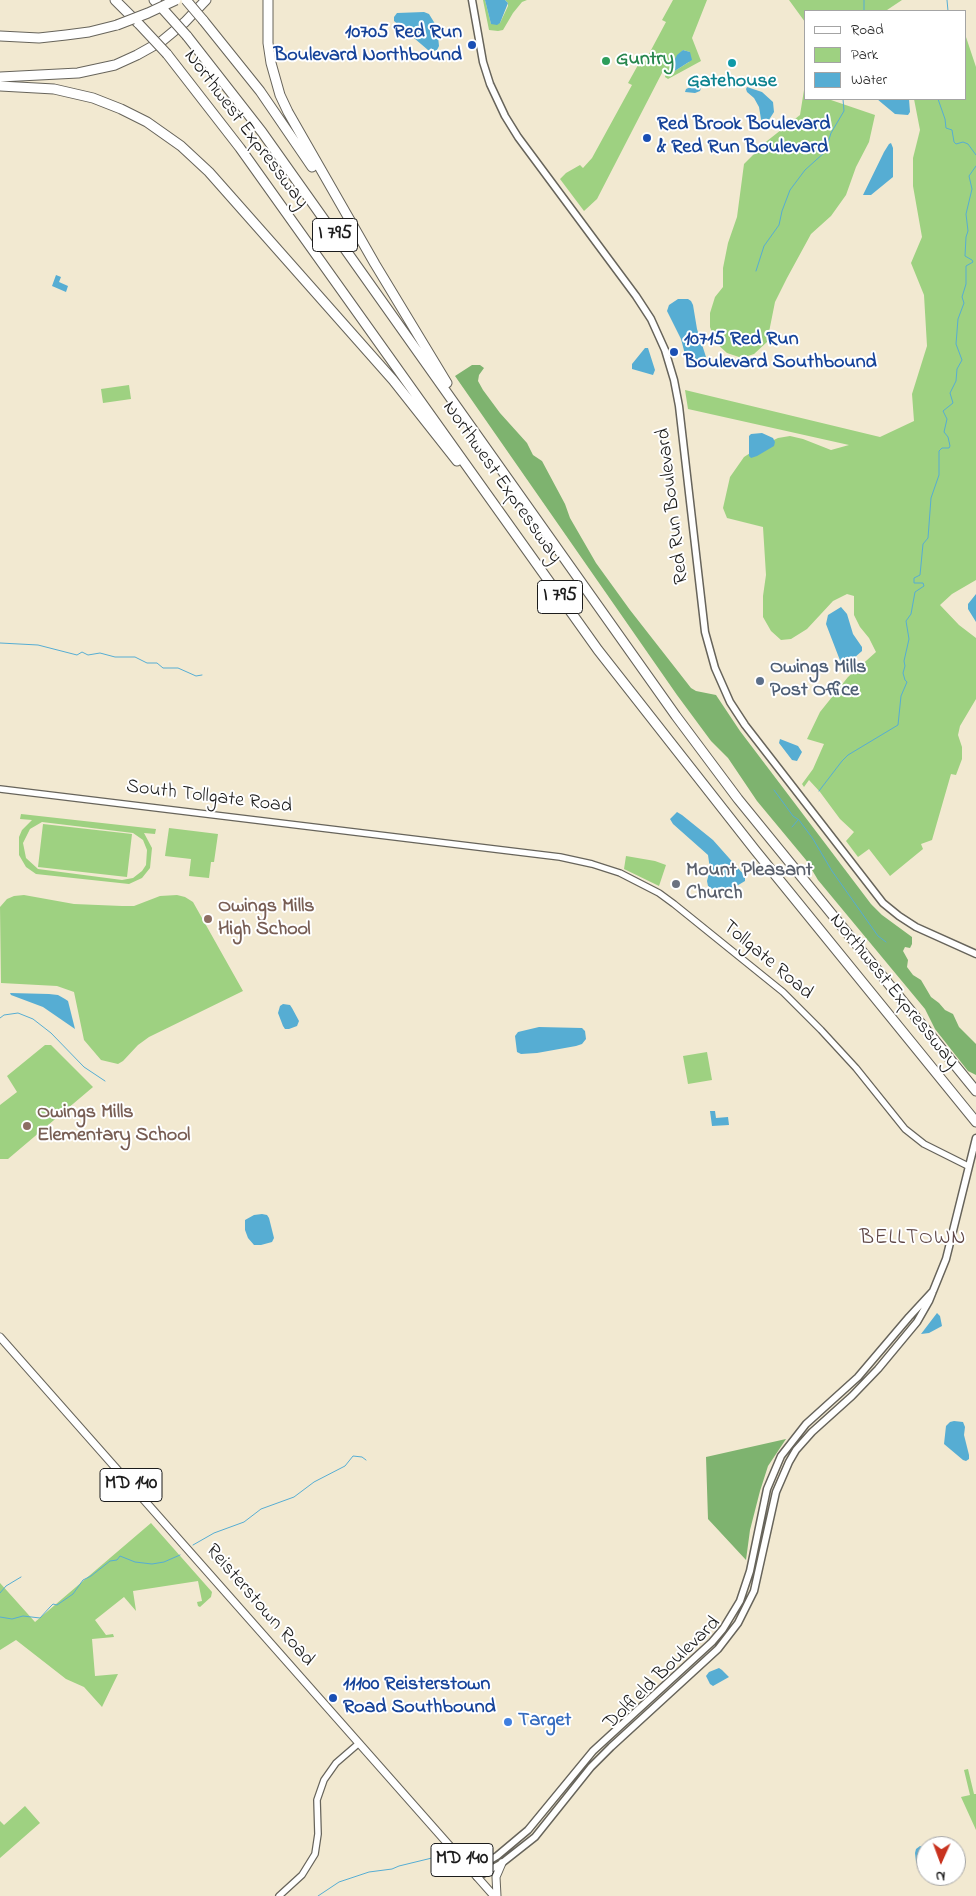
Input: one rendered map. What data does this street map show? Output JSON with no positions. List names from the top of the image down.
{
  "streets": {
    "highway": ["Northwest Expressway", "I 795"],
    "main road": [
      "Red Run Boulevard",
      "MD 140",
      "Reisterstown Road",
      "Dolfield Boulevard"
    ],
    "street": ["South Tollgate Road", "Tollgate Road"]
  },
  "crossings": [
    ["South Tollgate Road", "Tollgate Road"],
    ["Tollgate Road", "Dolfield Boulevard"],
    ["Reisterstown Road", "Dolfield Boulevard"]
  ],
  "districts": ["BELLTOWN"],
  "places": [
    "10705 Red Run Boulevard Northbound",
    "Guntry",
    "Gatehouse",
    "Red Brook Boulevard & Red Run Boulevard",
    "10715 Red Run Boulevard Southbound",
    "Owings Mills Post Office",
    "Mount Pleasant Church",
    "Owings Mills High School",
    "Owings Mills Elementary School",
    "11100 Reisterstown Road Southbound",
    "Target"
  ],
  "legend": ["Road", "Park", "Water"],
  "north": "bottom"
}
